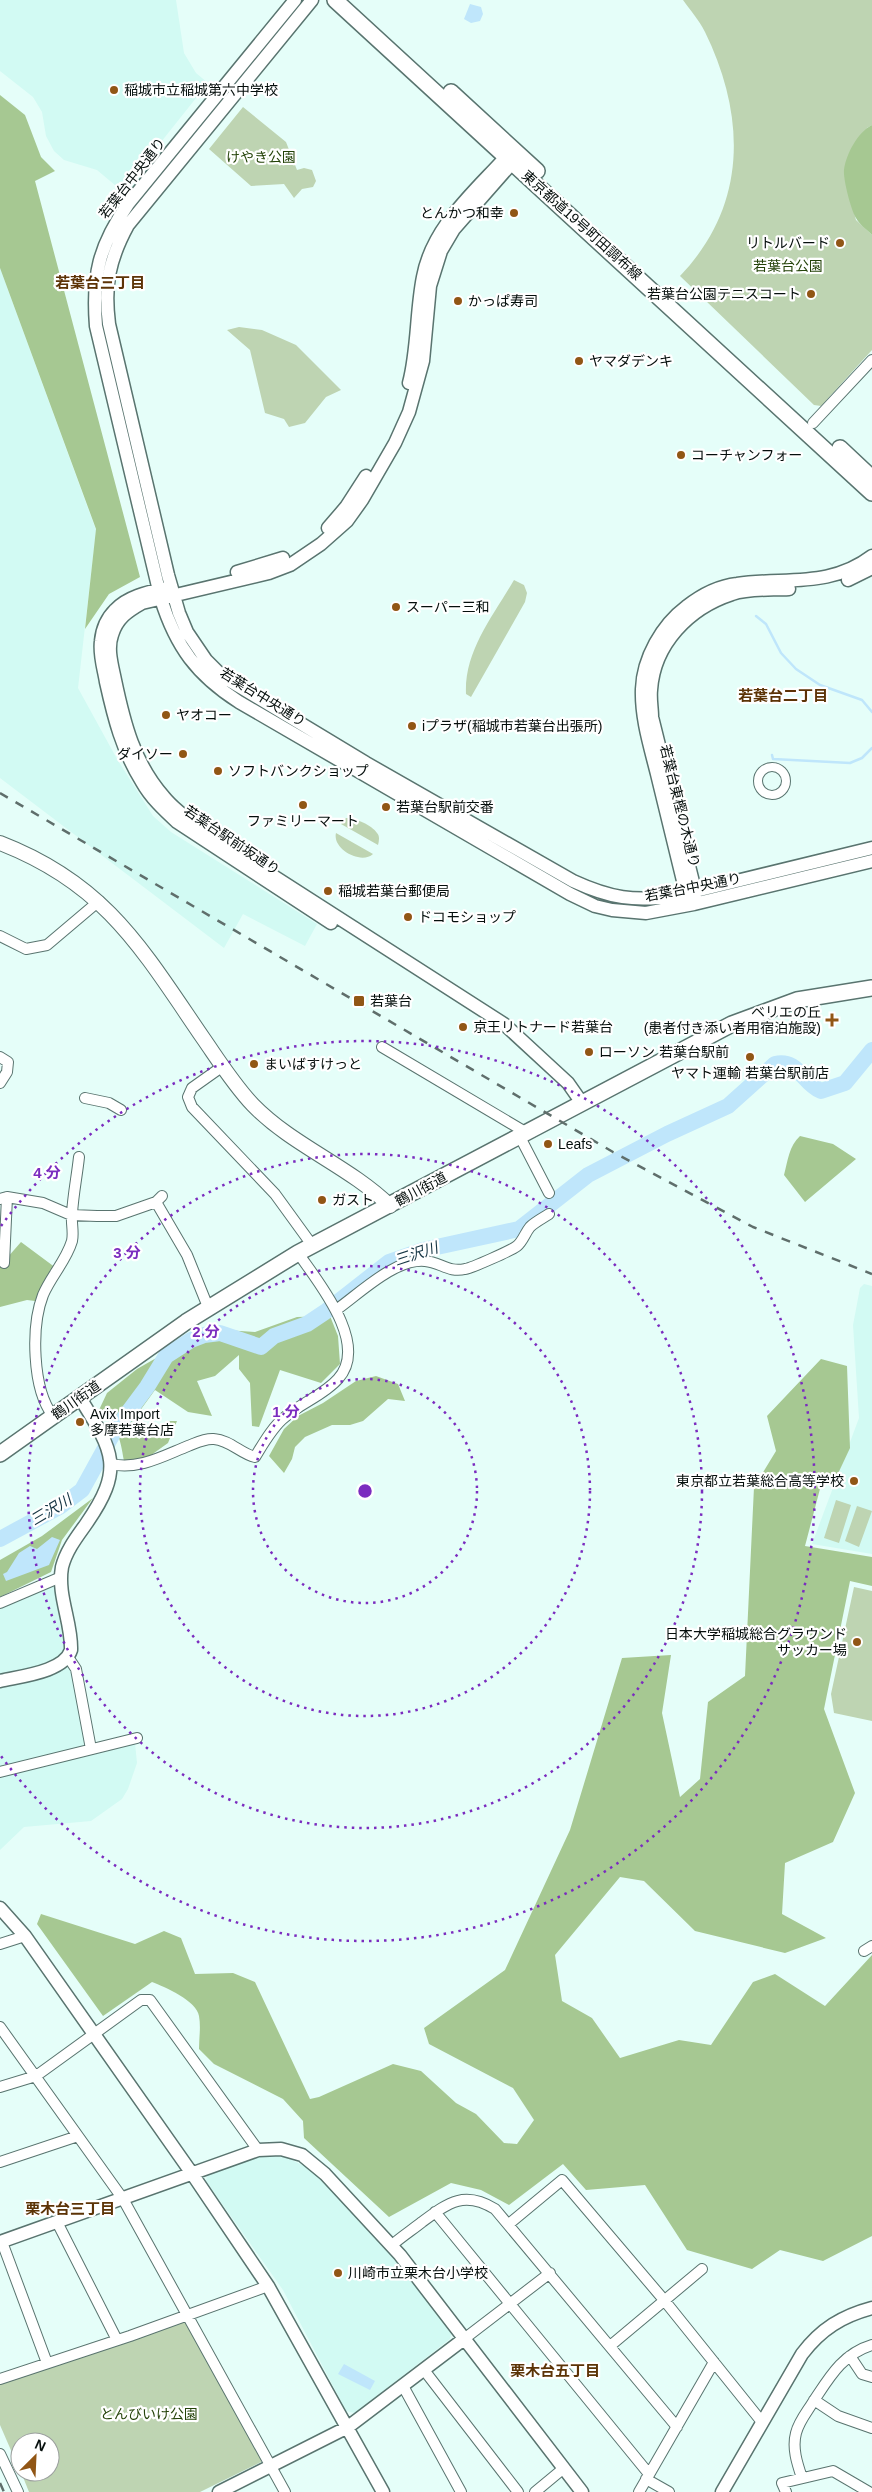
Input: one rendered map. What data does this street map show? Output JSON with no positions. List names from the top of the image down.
{
  "streets": {
    "main road": ["東京都道19号町田調布線", "鶴川街道"],
    "street": ["若葉台中央通り", "若葉台東樫の木通り", "若葉台駅前坂通り"]
  },
  "crossings": [
    ["若葉台中央通り", "若葉台東樫の木通り"],
    ["若葉台中央通り", "若葉台駅前坂通り"]
  ],
  "districts": [
    "若葉台三丁目",
    "若葉台二丁目",
    "栗木台三丁目",
    "栗木台五丁目"
  ],
  "water": ["三沢川"],
  "parks": ["けやき公園", "若葉台公園", "とんびいけ公園"],
  "places": {
    "other": [
      "稲城市立稲城第六中学校",
      "とんかつ和幸",
      "リトルバード",
      "若葉台公園テニスコート",
      "かっぱ寿司",
      "ヤマダデンキ",
      "コーチャンフォー",
      "スーパー三和",
      "ヤオコー",
      "iプラザ(稲城市若葉台出張所)",
      "ダイソー",
      "ソフトバンクショップ",
      "ファミリーマート",
      "若葉台駅前交番",
      "稲城若葉台郵便局",
      "ドコモショップ",
      "京王リトナード若葉台",
      "ローソン 若葉台駅前",
      "ヤマト運輸 若葉台駅前店",
      "まいばすけっと",
      "Leafs",
      "ガスト",
      "Avix Import 多摩若葉台店",
      "東京都立若葉総合高等学校",
      "日本大学稲城総合グラウンド サッカー場",
      "川崎市立栗木台小学校"
    ],
    "transit": ["若葉台"],
    "health": ["ベリエの丘 (患者付き添い者用宿泊施設)"]
  },
  "north": "top right",
  "rings": [
    "4 分",
    "3 分",
    "2 分",
    "1 分"
  ]
}
